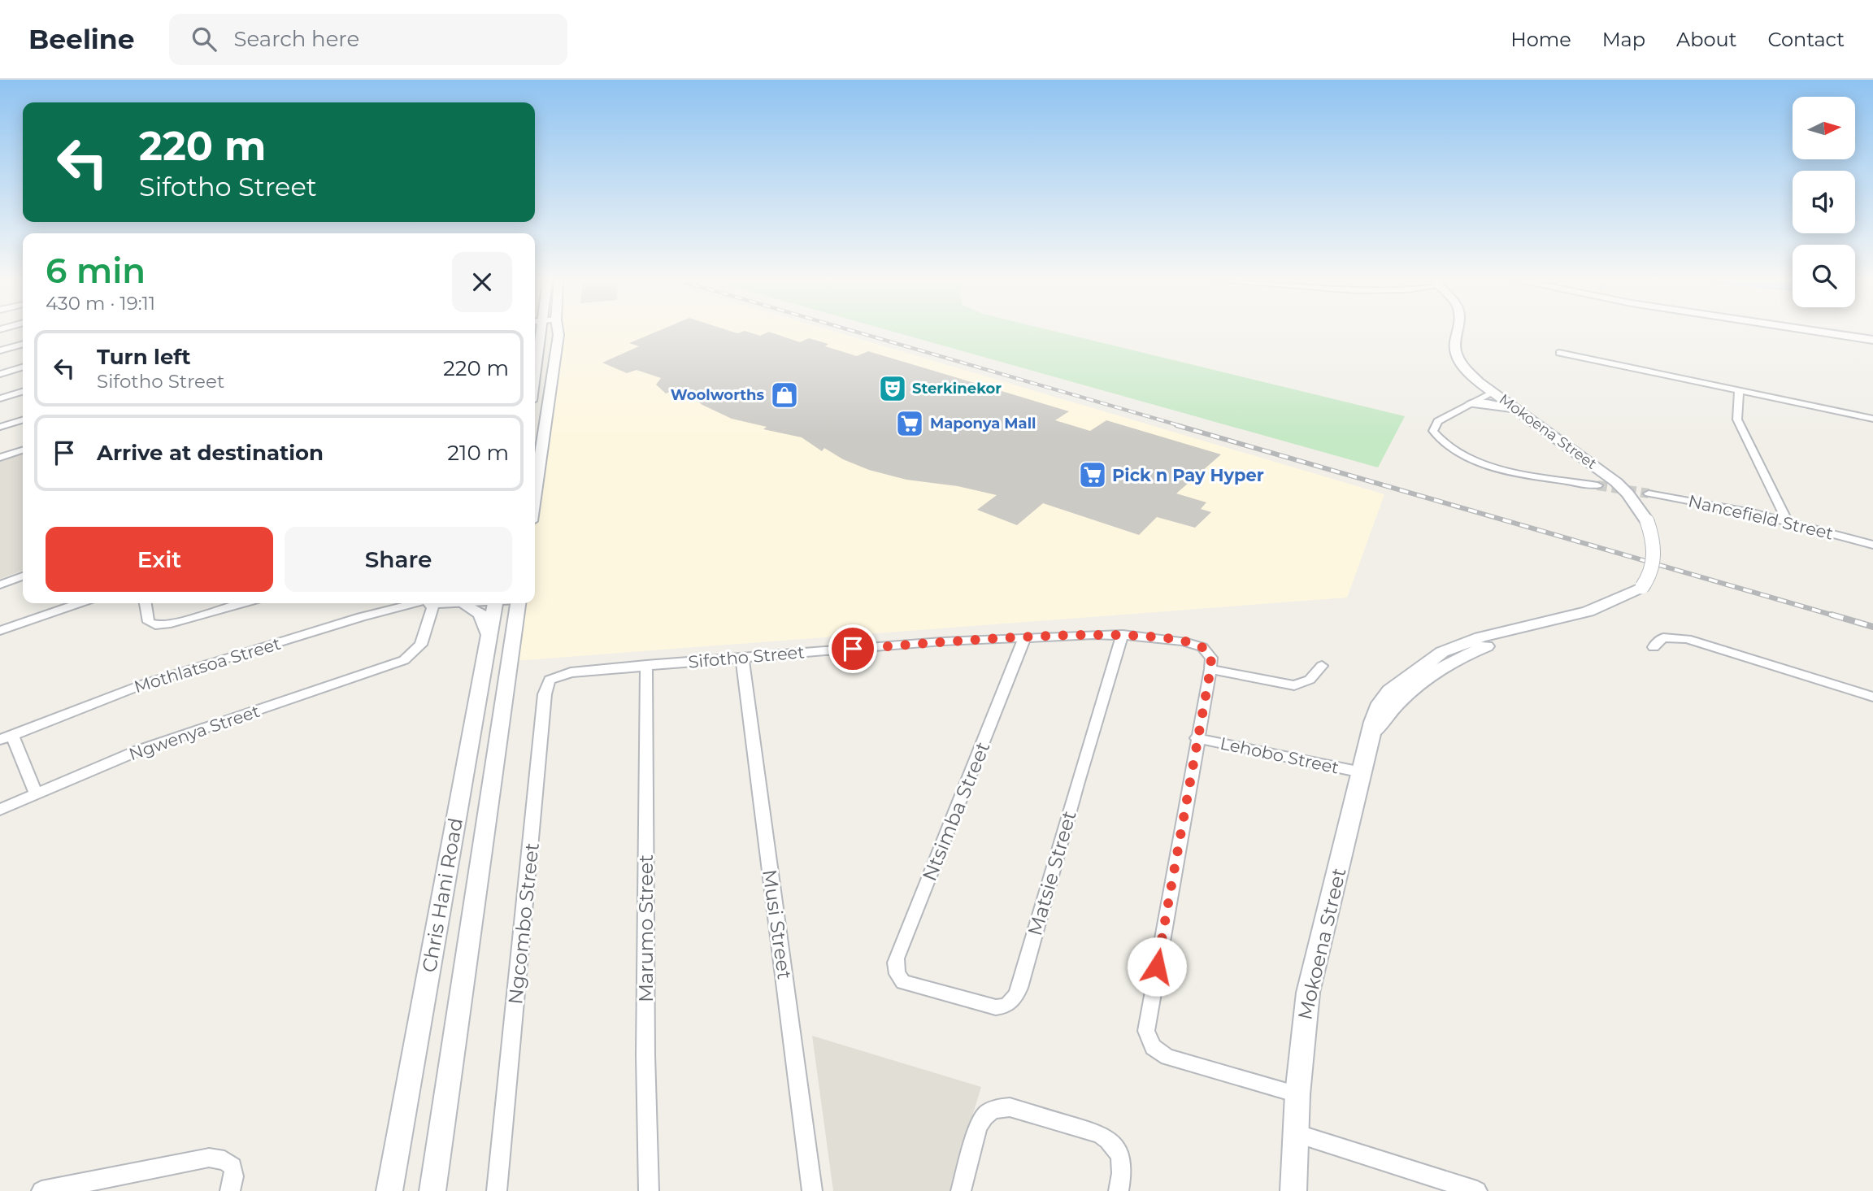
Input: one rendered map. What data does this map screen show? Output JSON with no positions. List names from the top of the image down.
{
  "streets": {
    "main road": ["Mokoena Street", "Chris Hani Road"],
    "street": [
      "Nancefield Street",
      "Sifotho Street",
      "Mothlatsoa Street",
      "Ngwenya Street",
      "Lehobo Street",
      "Ntsimba Street",
      "Matsie Street",
      "Ngcombo Street",
      "Musi Street",
      "Marumo Street"
    ]
  },
  "crossings": [
    ["Mokoena Street", "Lehobo Street"],
    ["Sifotho Street", "Ntsimba Street"],
    ["Sifotho Street", "Matsie Street"],
    ["Sifotho Street", "Ngcombo Street"],
    ["Sifotho Street", "Musi Street"],
    ["Sifotho Street", "Marumo Street"],
    ["Ntsimba Street", "Matsie Street"]
  ],
  "places": {
    "theatre": ["Sterkinekor"],
    "shop": ["Woolworths"],
    "supermarket": ["Maponya Mall", "Pick n Pay Hyper"]
  },
  "north": "right",
  "page": {
    "header": "Beeline",
    "search": "Search here",
    "nav": [
      "Home",
      "Map",
      "About",
      "Contact"
    ],
    "turn": ["220 m", "Sifotho Street"],
    "heading": ["6 min", "430 m · 19:11"],
    "list": [
      {
        "name": "Turn left",
        "note": "Sifotho Street",
        "value": "220 m"
      },
      {
        "name": "Arrive at destination",
        "value": "210 m"
      }
    ],
    "buttons": ["Exit", "Share"]
  }
}
